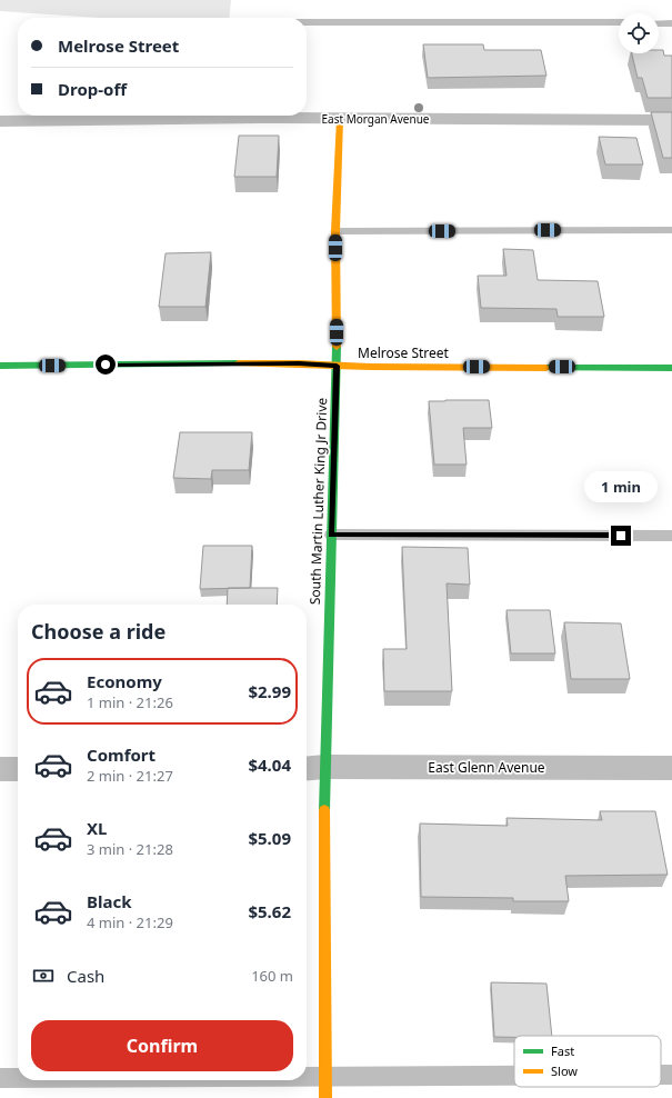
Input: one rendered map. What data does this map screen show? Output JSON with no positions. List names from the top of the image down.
{
  "streets": {
    "street": [
      "East Morgan Avenue",
      "Melrose Street",
      "South Martin Luther King Jr Drive",
      "East Glenn Avenue"
    ]
  },
  "crossings": [
    ["East Morgan Avenue", "South Martin Luther King Jr Drive"],
    ["Melrose Street", "South Martin Luther King Jr Drive"],
    ["South Martin Luther King Jr Drive", "East Glenn Avenue"]
  ],
  "legend": ["Fast", "Slow"],
  "page": {
    "banner": ["Melrose Street", "Drop-off"],
    "bubble": "1 min",
    "heading": "Choose a ride",
    "list": [
      {
        "name": "Economy",
        "note": "1 min · 21:26",
        "value": "$2.99"
      },
      {
        "name": "Comfort",
        "note": "2 min · 21:27",
        "value": "$4.04"
      },
      {
        "name": "XL",
        "note": "3 min · 21:28",
        "value": "$5.09"
      },
      {
        "name": "Black",
        "note": "4 min · 21:29",
        "value": "$5.62"
      }
    ],
    "pay": ["Cash", "160 m"],
    "buttons": "Confirm"
  }
}
